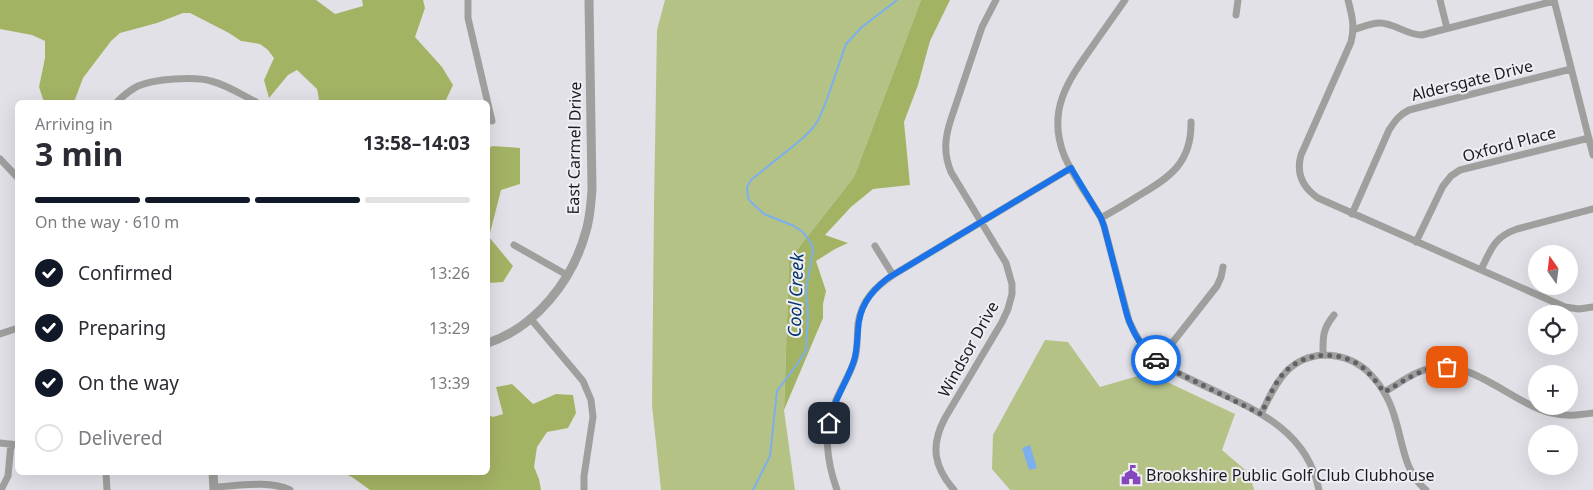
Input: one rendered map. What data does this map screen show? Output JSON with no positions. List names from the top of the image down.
{
  "streets": {
    "street": [
      "Aldersgate Drive",
      "Oxford Place",
      "East Carmel Drive",
      "Windsor Drive"
    ]
  },
  "water": ["Cool Creek"],
  "places": {
    "public building": ["Brookshire Public Golf Club Clubhouse"]
  },
  "north": "top",
  "page": {
    "heading": ["3 min", "Arriving in", "13:58–14:03"],
    "bar": "On the way · 610 m",
    "map_buttons": ["+", "−"],
    "list": [
      ["Confirmed", "13:26"],
      ["Preparing", "13:29"],
      ["On the way", "13:39"],
      "Delivered"
    ]
  }
}
